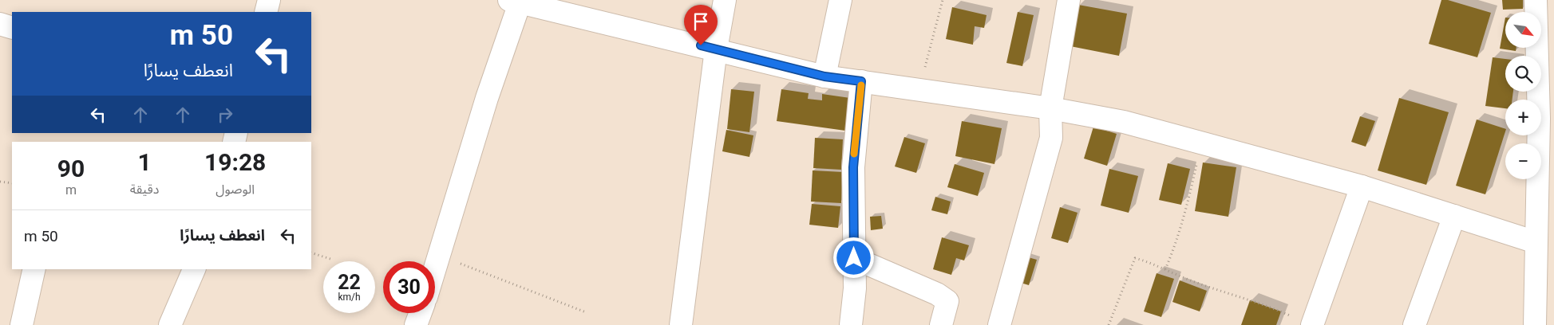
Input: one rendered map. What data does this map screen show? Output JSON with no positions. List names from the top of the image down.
{
  "north": "bottom right",
  "page": {
    "map_buttons": ["+", "−"],
    "turn": ["50 m", "انعطف يسارًا"],
    "eta": [
      "19:28",
      "الوصول",
      "1",
      "دقيقة",
      "90",
      "m"
    ],
    "list": [
      {
        "name": "انعطف يسارًا",
        "value": "50 m"
      }
    ],
    "speed": "22 km/h",
    "limit": "30"
  }
}
